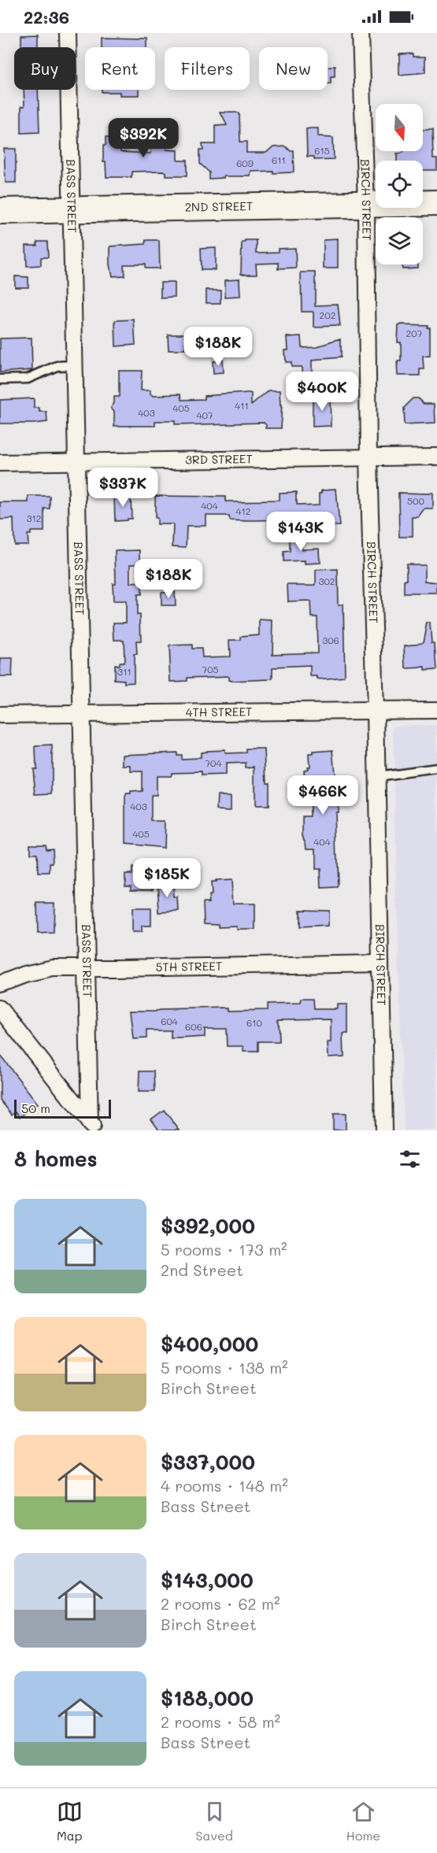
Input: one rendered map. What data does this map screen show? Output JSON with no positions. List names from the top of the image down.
{
  "streets": {
    "main road": ["2ND STREET"],
    "street": [
      "BASS STREET",
      "BIRCH STREET",
      "3RD STREET",
      "4TH STREET",
      "5TH STREET"
    ]
  },
  "crossings": [
    ["BASS STREET", "2ND STREET"],
    ["BASS STREET", "3RD STREET"],
    ["BASS STREET", "4TH STREET"],
    ["BASS STREET", "5TH STREET"],
    ["BIRCH STREET", "2ND STREET"],
    ["BIRCH STREET", "3RD STREET"],
    ["BIRCH STREET", "4TH STREET"],
    ["BIRCH STREET", "5TH STREET"]
  ],
  "house_numbers": [
    "615",
    "611",
    "609",
    "202",
    "207",
    "411",
    "405",
    "403",
    "407",
    "500",
    "404",
    "412",
    "312",
    "302",
    "306",
    "705",
    "311",
    "704",
    "403",
    "405",
    "404",
    "604",
    "610",
    "606"
  ],
  "scale_bar": "50 m",
  "north": "bottom",
  "page": {
    "status": "22:36",
    "chip": [
      "Buy",
      "Rent",
      "Filters",
      "New"
    ],
    "price": [
      "$392K",
      "$188K",
      "$400K",
      "$337K",
      "$143K",
      "$188K",
      "$466K",
      "$185K"
    ],
    "scale": "50 m",
    "heading": "8 homes",
    "list": [
      {
        "name": "$392,000",
        "note": "5 rooms · 173 m² · 2nd Street"
      },
      {
        "name": "$400,000",
        "note": "5 rooms · 138 m² · Birch Street"
      },
      {
        "name": "$337,000",
        "note": "4 rooms · 148 m² · Bass Street"
      },
      {
        "name": "$143,000",
        "note": "2 rooms · 62 m² · Birch Street"
      },
      {
        "name": "$188,000",
        "note": "2 rooms · 58 m² · Bass Street"
      }
    ],
    "tabs": ["Map", "Saved", "Home"]
  }
}
